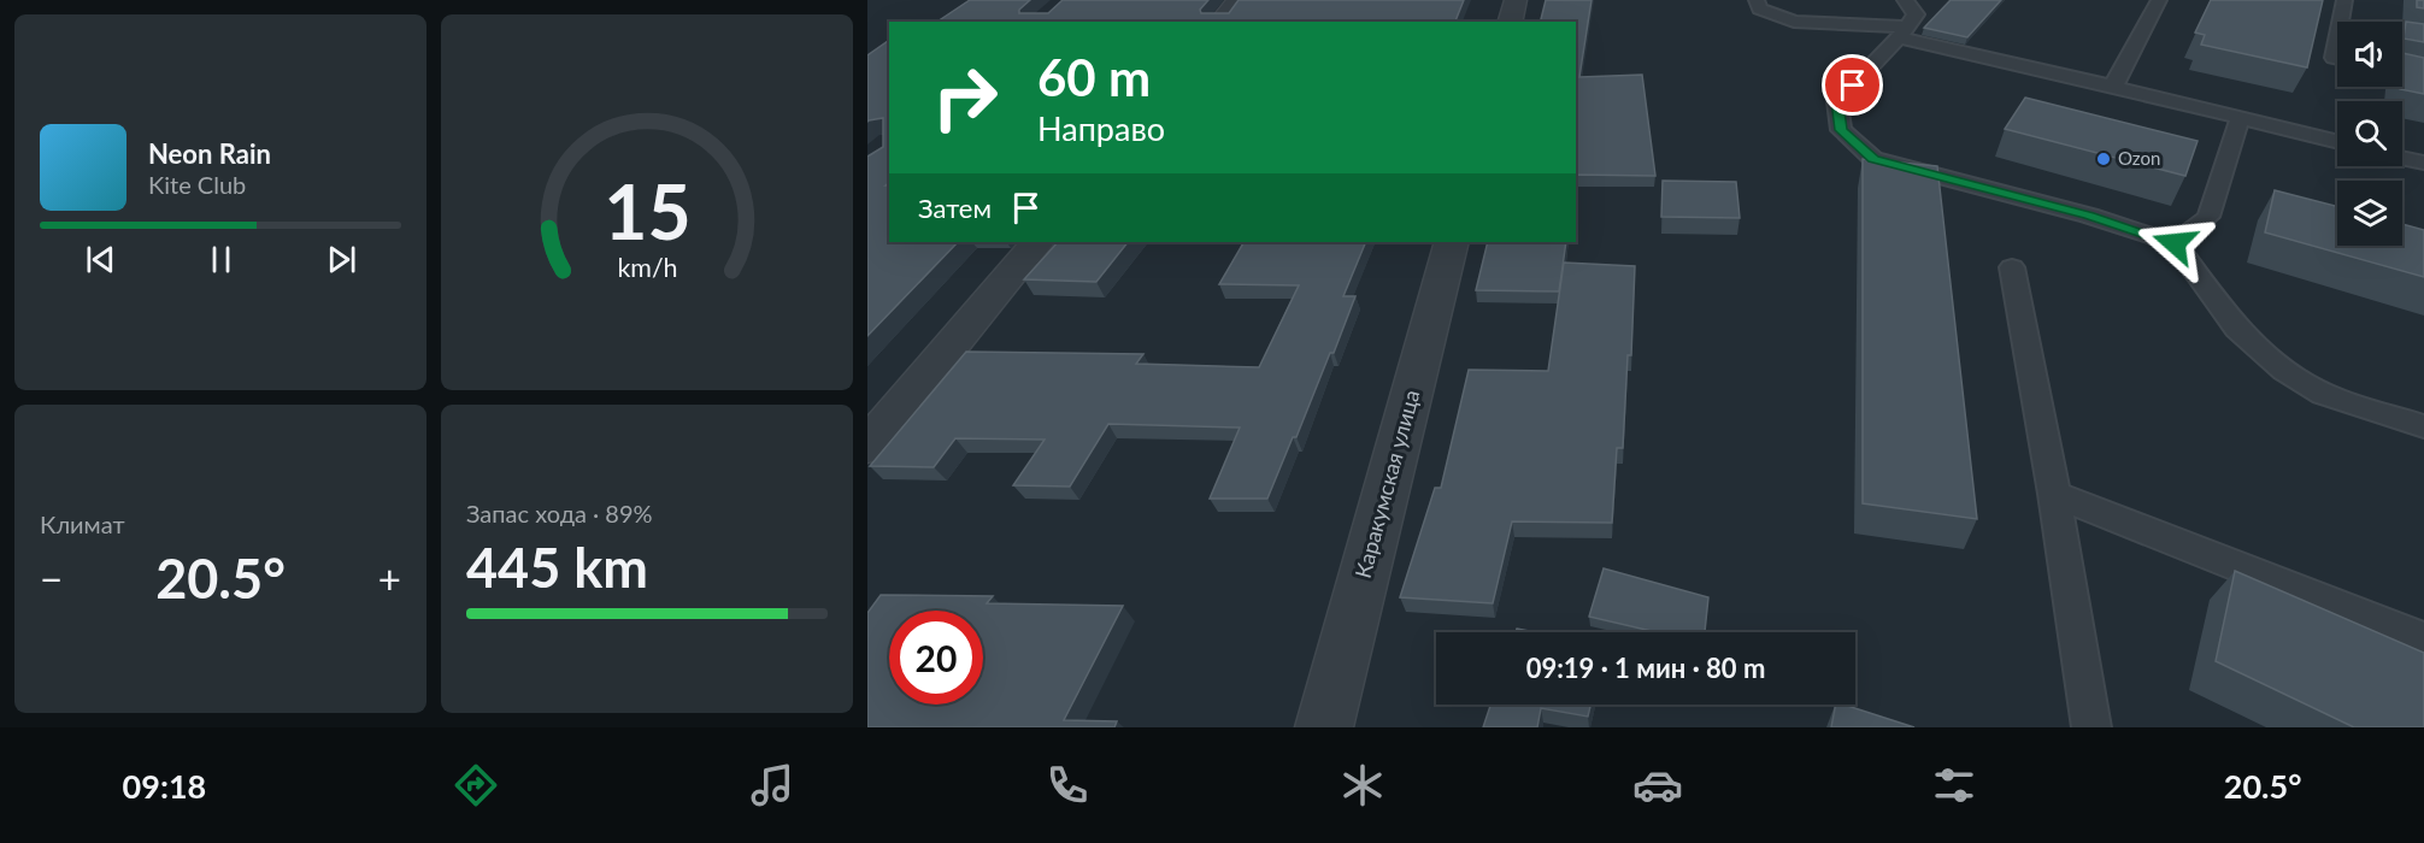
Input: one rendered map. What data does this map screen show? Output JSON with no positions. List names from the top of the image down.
{
  "streets": {
    "street": ["Каракумская улица"]
  },
  "places": ["Ozon"],
  "page": {
    "turn": ["60 m", "Направо"],
    "song": ["Neon Rain", "Kite Club"],
    "then": "Затем",
    "tile": [
      "Климат",
      ["Запас хода · 89%", "445 km"]
    ],
    "heat": ["−", "20.5°", "+"],
    "limit": "20",
    "trip": "09:19 · 1 мин · 80 m",
    "tabs": ["09:18", "20.5°"],
    "gauge": ["15", "km/h"]
  }
}
